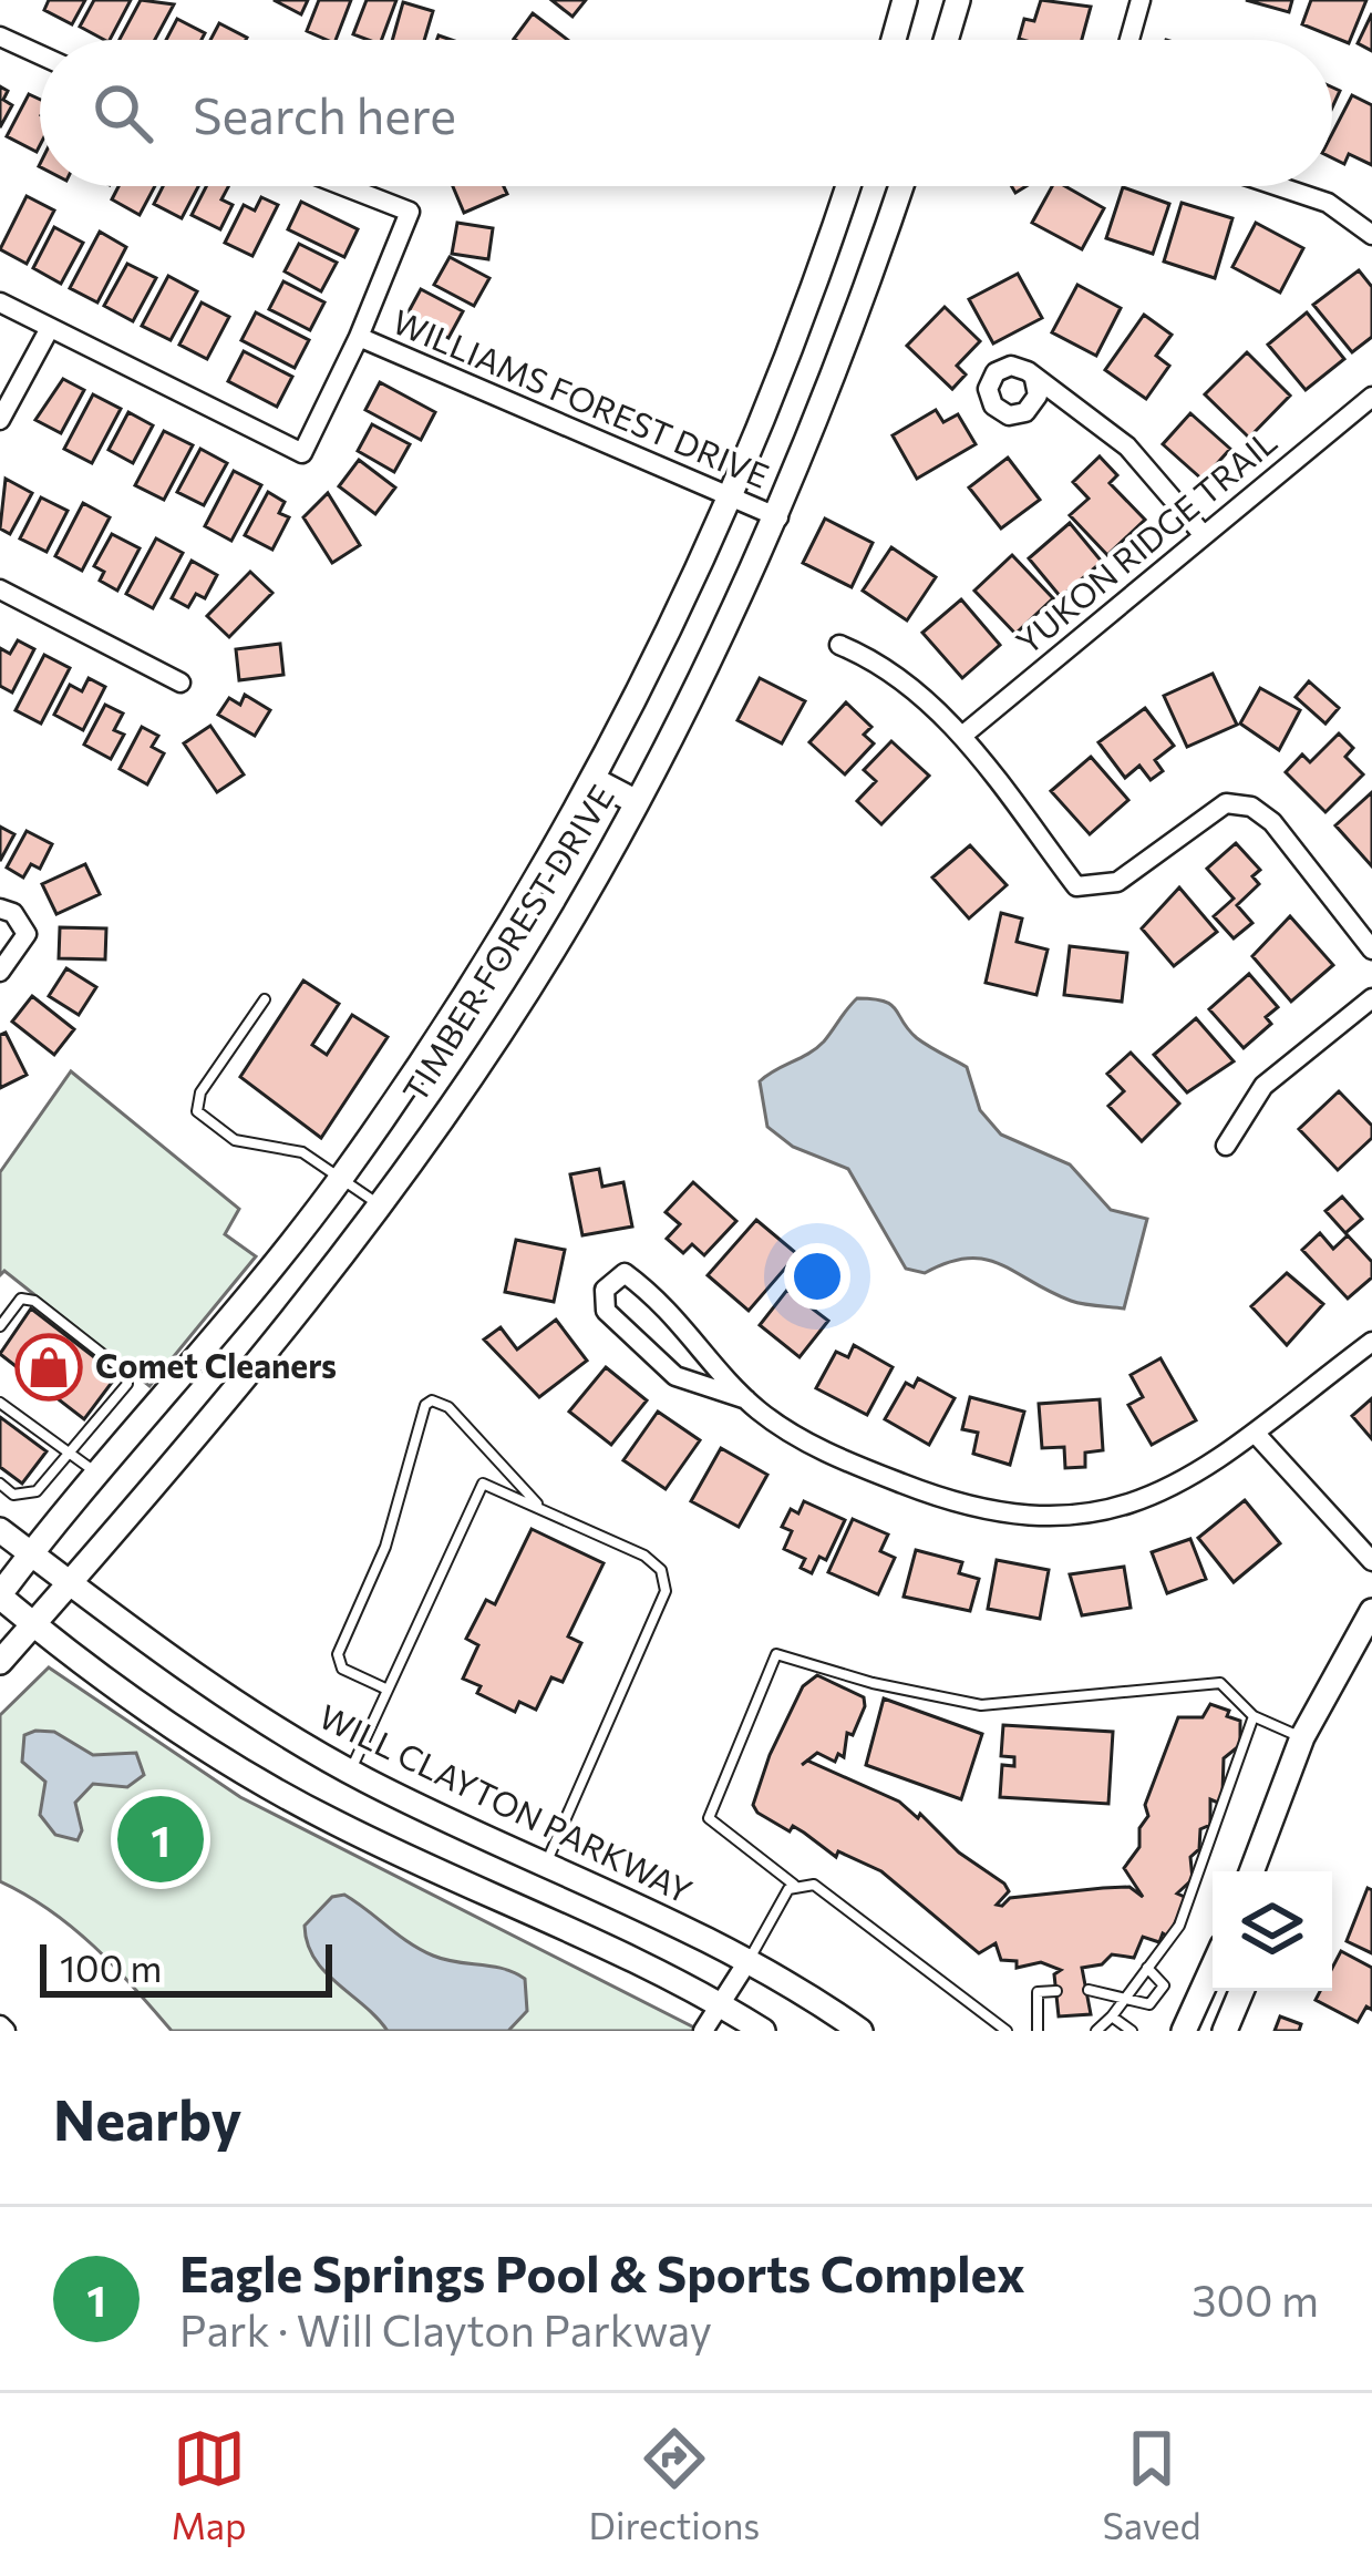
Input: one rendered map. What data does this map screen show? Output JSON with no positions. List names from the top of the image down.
{
  "streets": {
    "main road": ["TIMBER FOREST DRIVE", "WILL CLAYTON PARKWAY"],
    "street": ["WILLIAMS FOREST DRIVE", "YUKON RIDGE TRAIL"]
  },
  "crossings": [
    ["WILLIAMS FOREST DRIVE", "TIMBER FOREST DRIVE"],
    ["TIMBER FOREST DRIVE", "WILL CLAYTON PARKWAY"]
  ],
  "places": {
    "shop": ["Comet Cleaners"]
  },
  "scale_bar": "100 m",
  "page": {
    "search": "Search here",
    "pins": "1",
    "scale": "100 m",
    "heading": "Nearby",
    "list": [
      {
        "mark": "1",
        "name": "Eagle Springs Pool & Sports Complex",
        "note": "Park · Will Clayton Parkway",
        "value": "300 m"
      }
    ],
    "nav": ["Map", "Directions", "Saved"]
  }
}
